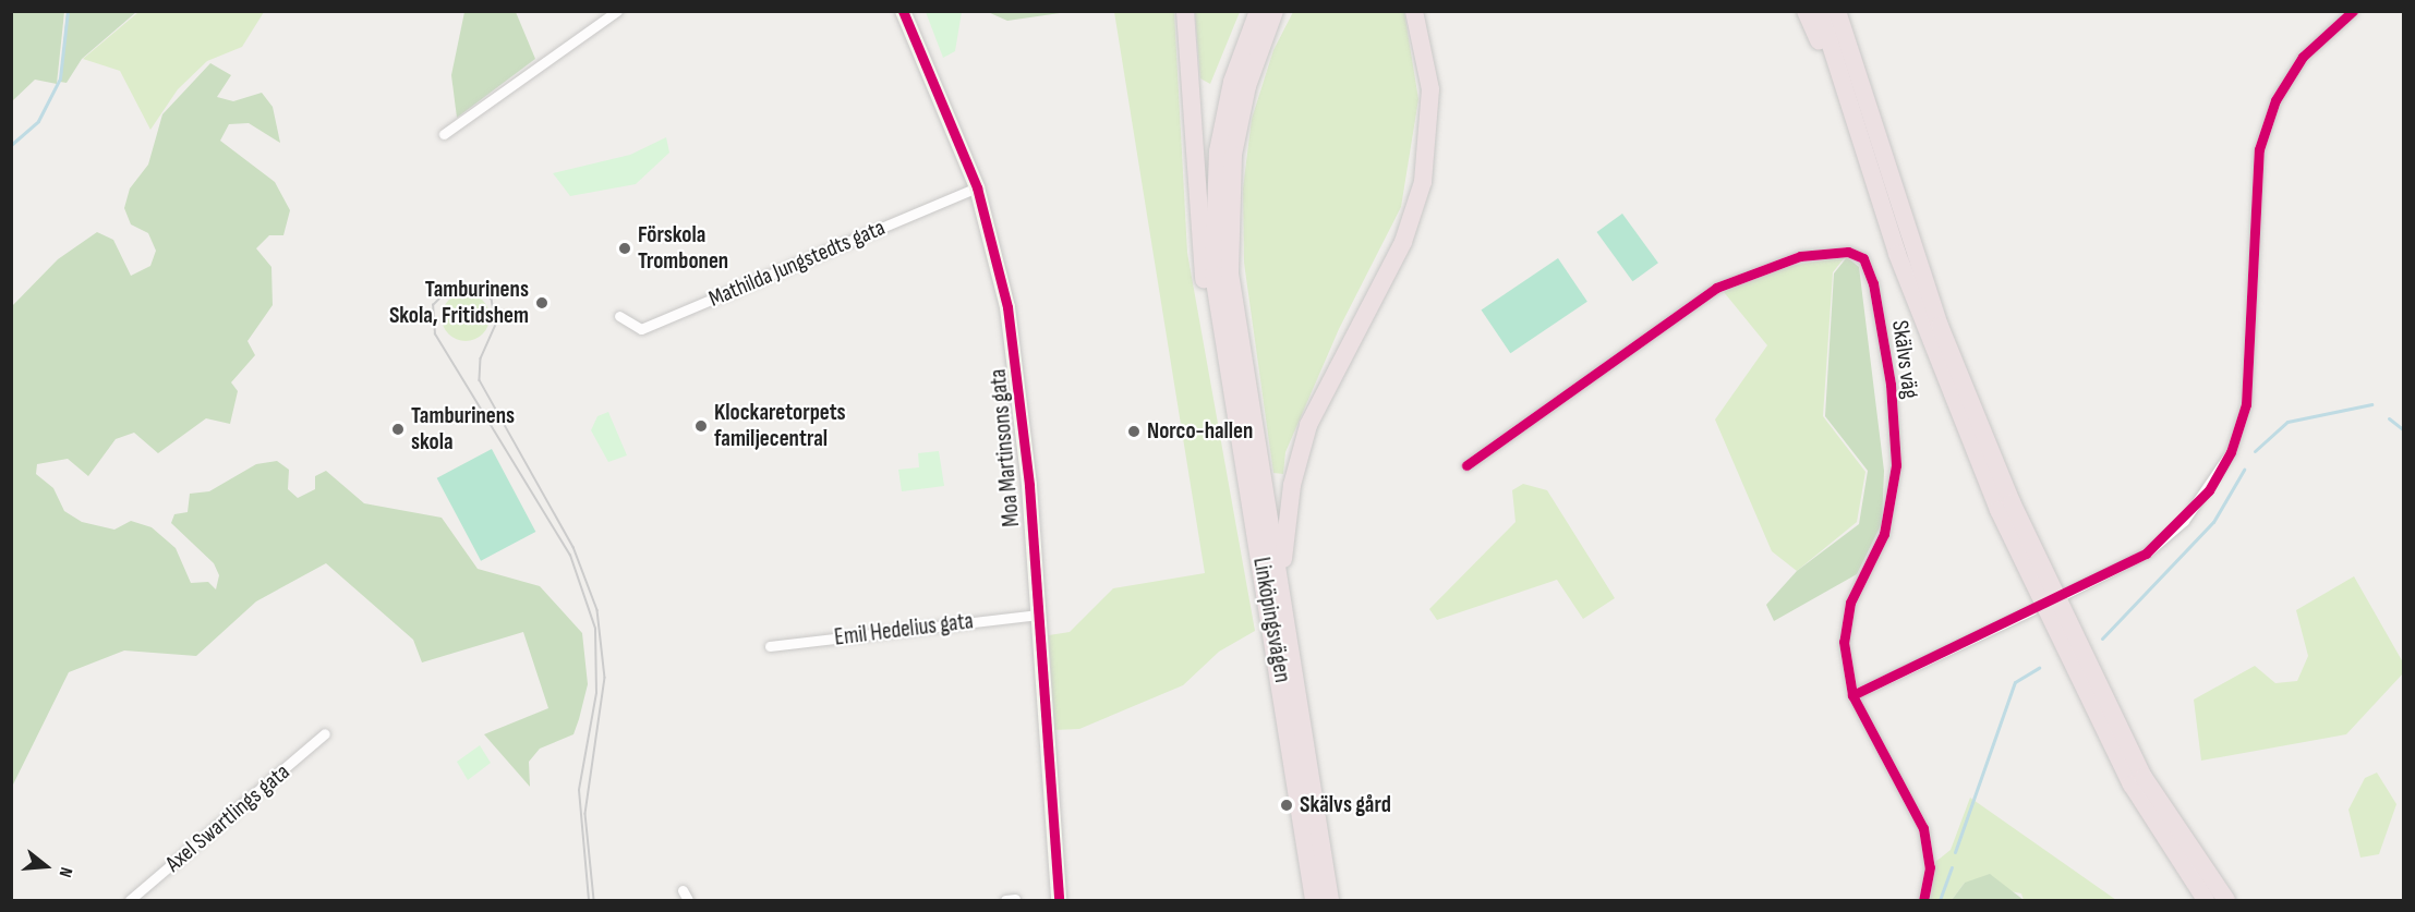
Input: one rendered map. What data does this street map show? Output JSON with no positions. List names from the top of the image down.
{
  "streets": {
    "highway": ["Linköpingsvägen"],
    "street": [
      "Mathilda Jungstedts gata",
      "Skälvs väg",
      "Moa Martinsons gata",
      "Emil Hedelius gata",
      "Axel Swartlings gata"
    ]
  },
  "crossings": [
    ["Mathilda Jungstedts gata", "Moa Martinsons gata"],
    ["Moa Martinsons gata", "Emil Hedelius gata"]
  ],
  "places": [
    "Förskola Trombonen",
    "Tamburinens Skola, Fritidshem",
    "Klockaretorpets familjecentral",
    "Tamburinens skola",
    "Norco-hallen",
    "Skälvs gård"
  ],
  "north": "right"
}
